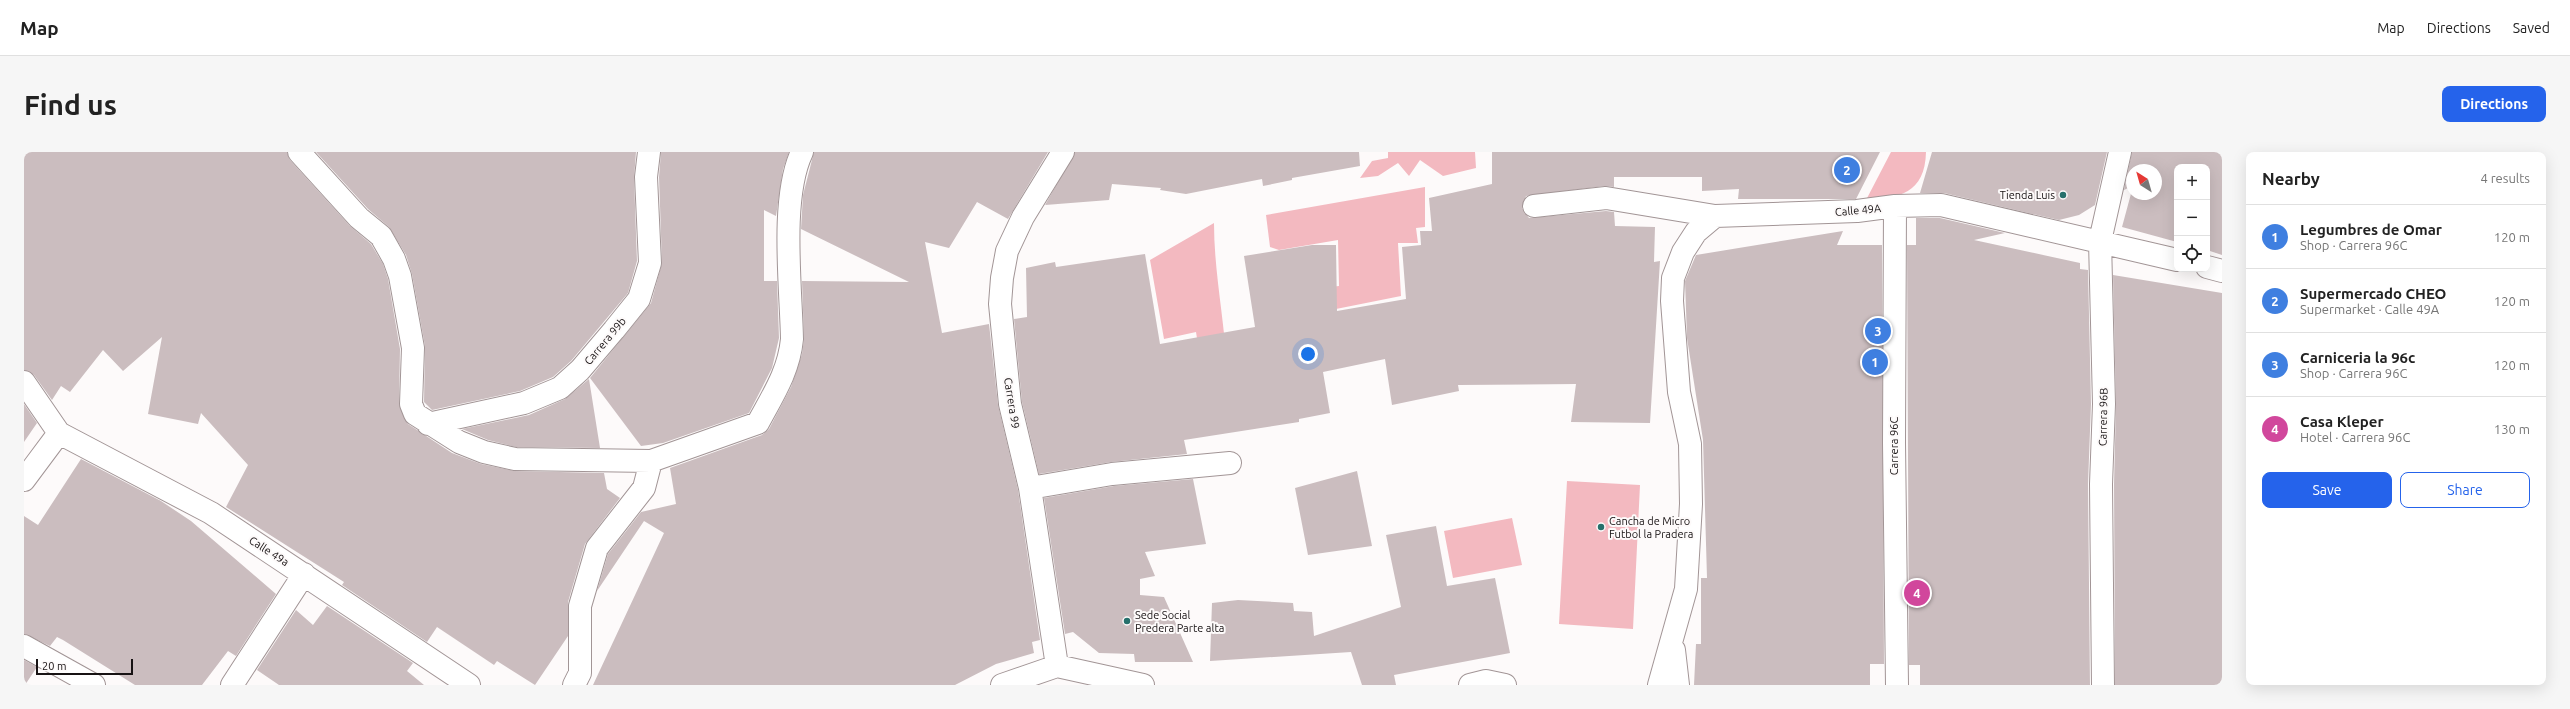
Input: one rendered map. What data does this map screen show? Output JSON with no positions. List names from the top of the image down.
{
  "streets": {
    "street": [
      "Calle 49A",
      "Carrera 99b",
      "Carrera 99",
      "Carrera 96B",
      "Carrera 96C",
      "Calle 49a"
    ]
  },
  "crossings": [
    ["Calle 49A", "Carrera 96B"],
    ["Calle 49A", "Carrera 96C"]
  ],
  "places": ["Tienda Luis", "Cancha de Micro Futbol la Pradera", "Sede Social Predera Parte alta"],
  "scale_bar": "20 m",
  "north": "top left",
  "page": {
    "header": "Map",
    "nav": ["Map", "Directions", "Saved"],
    "buttons": [
      "Directions",
      ["Save", "Share"]
    ],
    "title": "Find us",
    "heading": ["Nearby", "4 results"],
    "pins": [
      "2",
      "3",
      "1",
      "4"
    ],
    "map_buttons": ["+", "−"],
    "list": [
      {
        "mark": "1",
        "name": "Legumbres de Omar",
        "note": "Shop · Carrera 96C",
        "value": "120 m"
      },
      {
        "mark": "2",
        "name": "Supermercado CHEO",
        "note": "Supermarket · Calle 49A",
        "value": "120 m"
      },
      {
        "mark": "3",
        "name": "Carniceria la 96c",
        "note": "Shop · Carrera 96C",
        "value": "120 m"
      },
      {
        "mark": "4",
        "name": "Casa Kleper",
        "note": "Hotel · Carrera 96C",
        "value": "130 m"
      }
    ],
    "scale": "20 m"
  }
}
